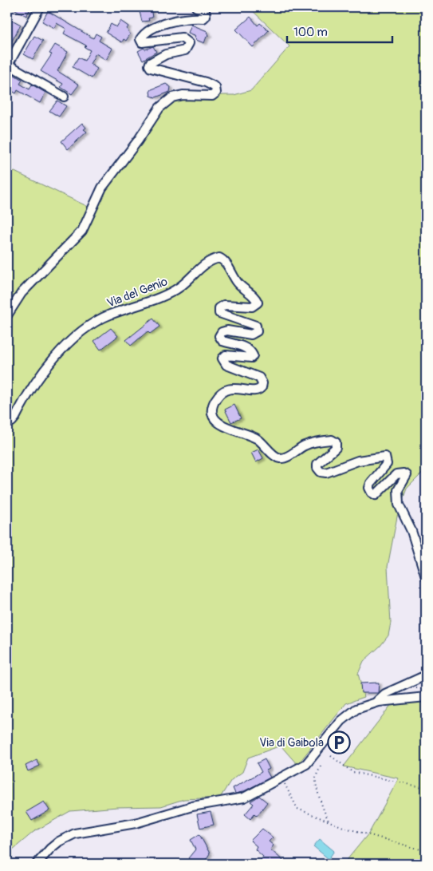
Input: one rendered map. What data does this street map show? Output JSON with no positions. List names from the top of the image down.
{
  "streets": {
    "street": ["Via del Genio"]
  },
  "places": {
    "parking": ["Via di Gaibola"]
  },
  "scale_bar": "100 m"
}
